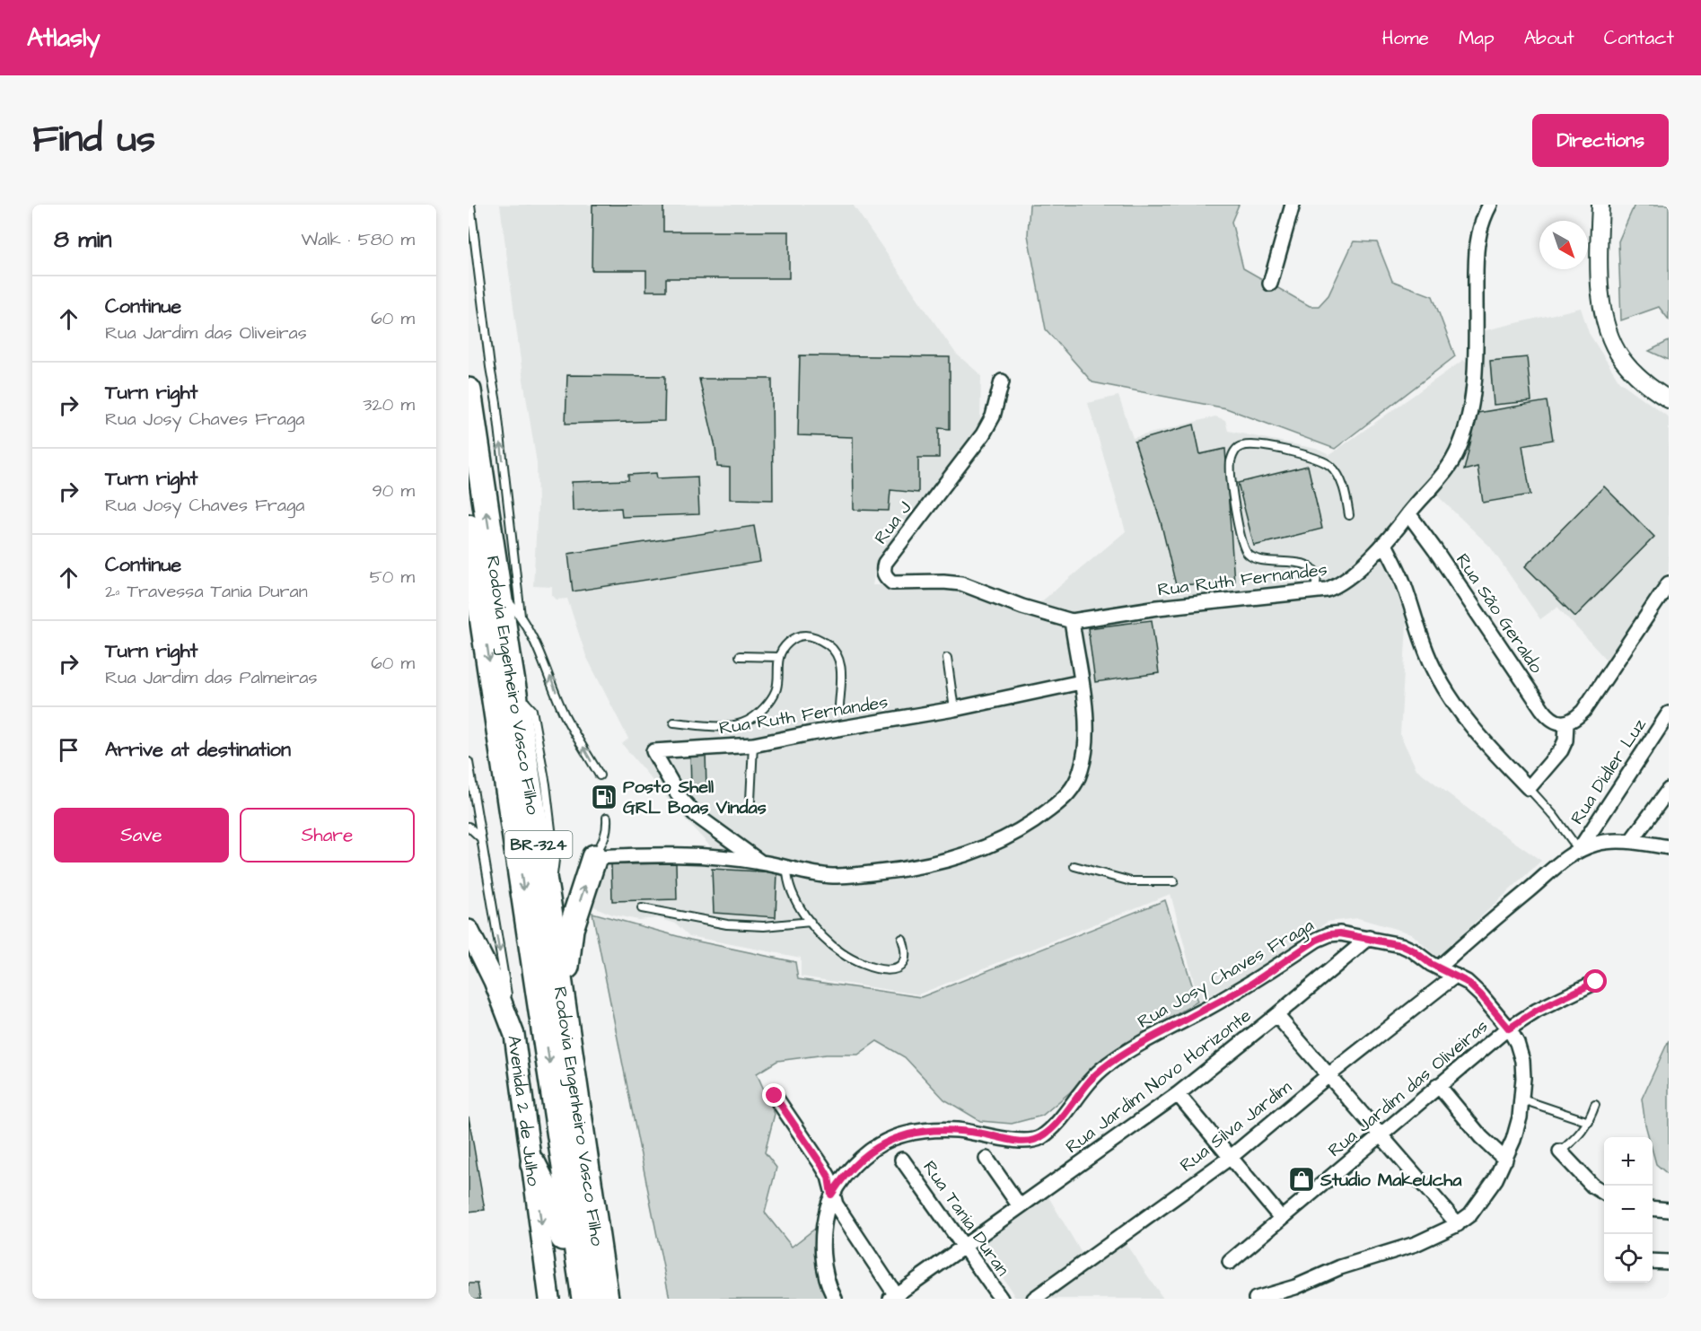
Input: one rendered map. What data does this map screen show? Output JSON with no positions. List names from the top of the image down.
{
  "streets": {
    "highway": ["Rodovia Engenheiro Vasco Filho", "BR-324"],
    "main road": ["Avenida 2 de Julho"],
    "street": [
      "Rua J",
      "Rua Ruth Fernandes",
      "Rua São Geraldo",
      "Rua Didler Luz",
      "Rua Josy Chaves Fraga",
      "Rua Jardim Novo Horizonte",
      "Rua Jardim das Oliveiras",
      "Rua Silva Jardim",
      "Rua Tania Duran"
    ]
  },
  "crossings": [
    ["Rua J", "Rua Ruth Fernandes"],
    ["Rua Ruth Fernandes", "Rua São Geraldo"],
    ["Rua Josy Chaves Fraga", "Rua Jardim Novo Horizonte"],
    ["Rua Josy Chaves Fraga", "Rua Jardim das Oliveiras"],
    ["Rua Josy Chaves Fraga", "Rua Silva Jardim"],
    ["Rua Jardim Novo Horizonte", "Rua Tania Duran"]
  ],
  "one_way": ["Avenida 2 de Julho"],
  "places": {
    "fuel station": ["Posto Shell GRL Boas Vindas"],
    "shop": ["Studio MakeUcha"]
  },
  "north": "bottom right",
  "page": {
    "header": "Atlasly",
    "nav": [
      "Home",
      "Map",
      "About",
      "Contact"
    ],
    "title": "Find us",
    "buttons": [
      "Directions",
      ["Save", "Share"]
    ],
    "heading": ["8 min", "Walk · 580 m"],
    "list": [
      ["Continue", "Rua Jardim das Oliveiras", "60 m"],
      ["Turn right", "Rua Josy Chaves Fraga", "320 m"],
      ["Turn right", "Rua Josy Chaves Fraga", "90 m"],
      ["Continue", "2ª Travessa Tania Duran", "50 m"],
      ["Turn right", "Rua Jardim das Palmeiras", "60 m"],
      "Arrive at destination"
    ],
    "map_buttons": ["+", "−"]
  }
}
